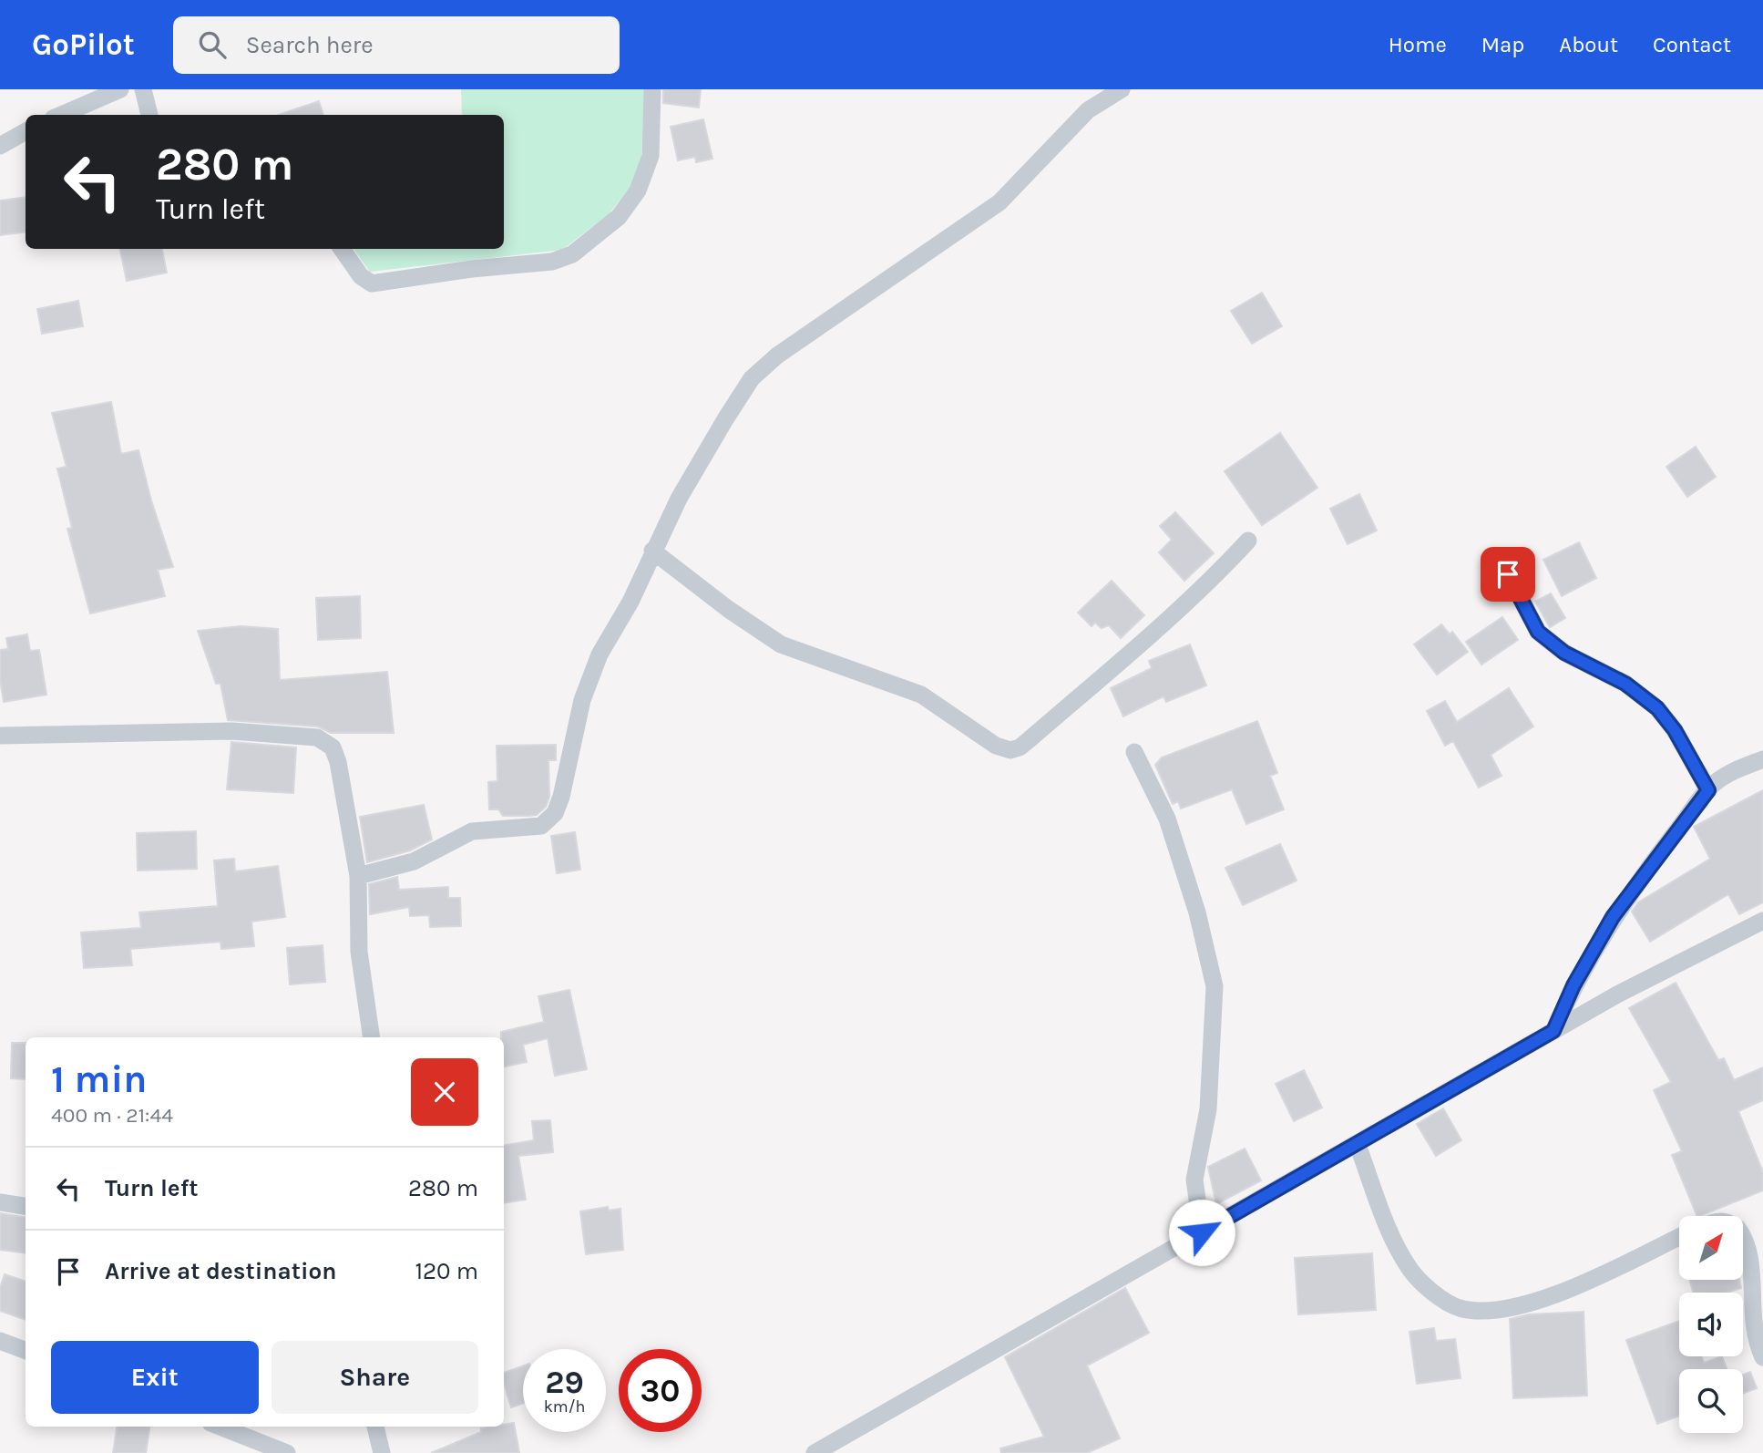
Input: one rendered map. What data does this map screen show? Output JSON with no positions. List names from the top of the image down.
{
  "north": "top right",
  "page": {
    "header": "GoPilot",
    "search": "Search here",
    "nav": [
      "Home",
      "Map",
      "About",
      "Contact"
    ],
    "turn": ["280 m", "Turn left"],
    "heading": ["1 min", "400 m · 21:44"],
    "list": [
      {
        "name": "Turn left",
        "value": "280 m"
      },
      {
        "name": "Arrive at destination",
        "value": "120 m"
      }
    ],
    "buttons": ["Exit", "Share"],
    "speed": "29 km/h",
    "limit": "30"
  }
}
